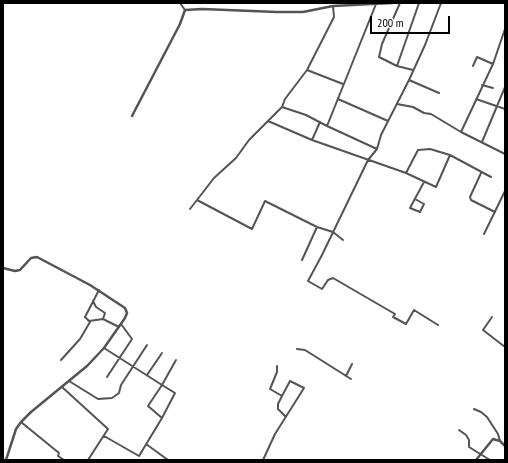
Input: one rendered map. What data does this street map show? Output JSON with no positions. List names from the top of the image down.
{
  "scale_bar": "200 m"
}
